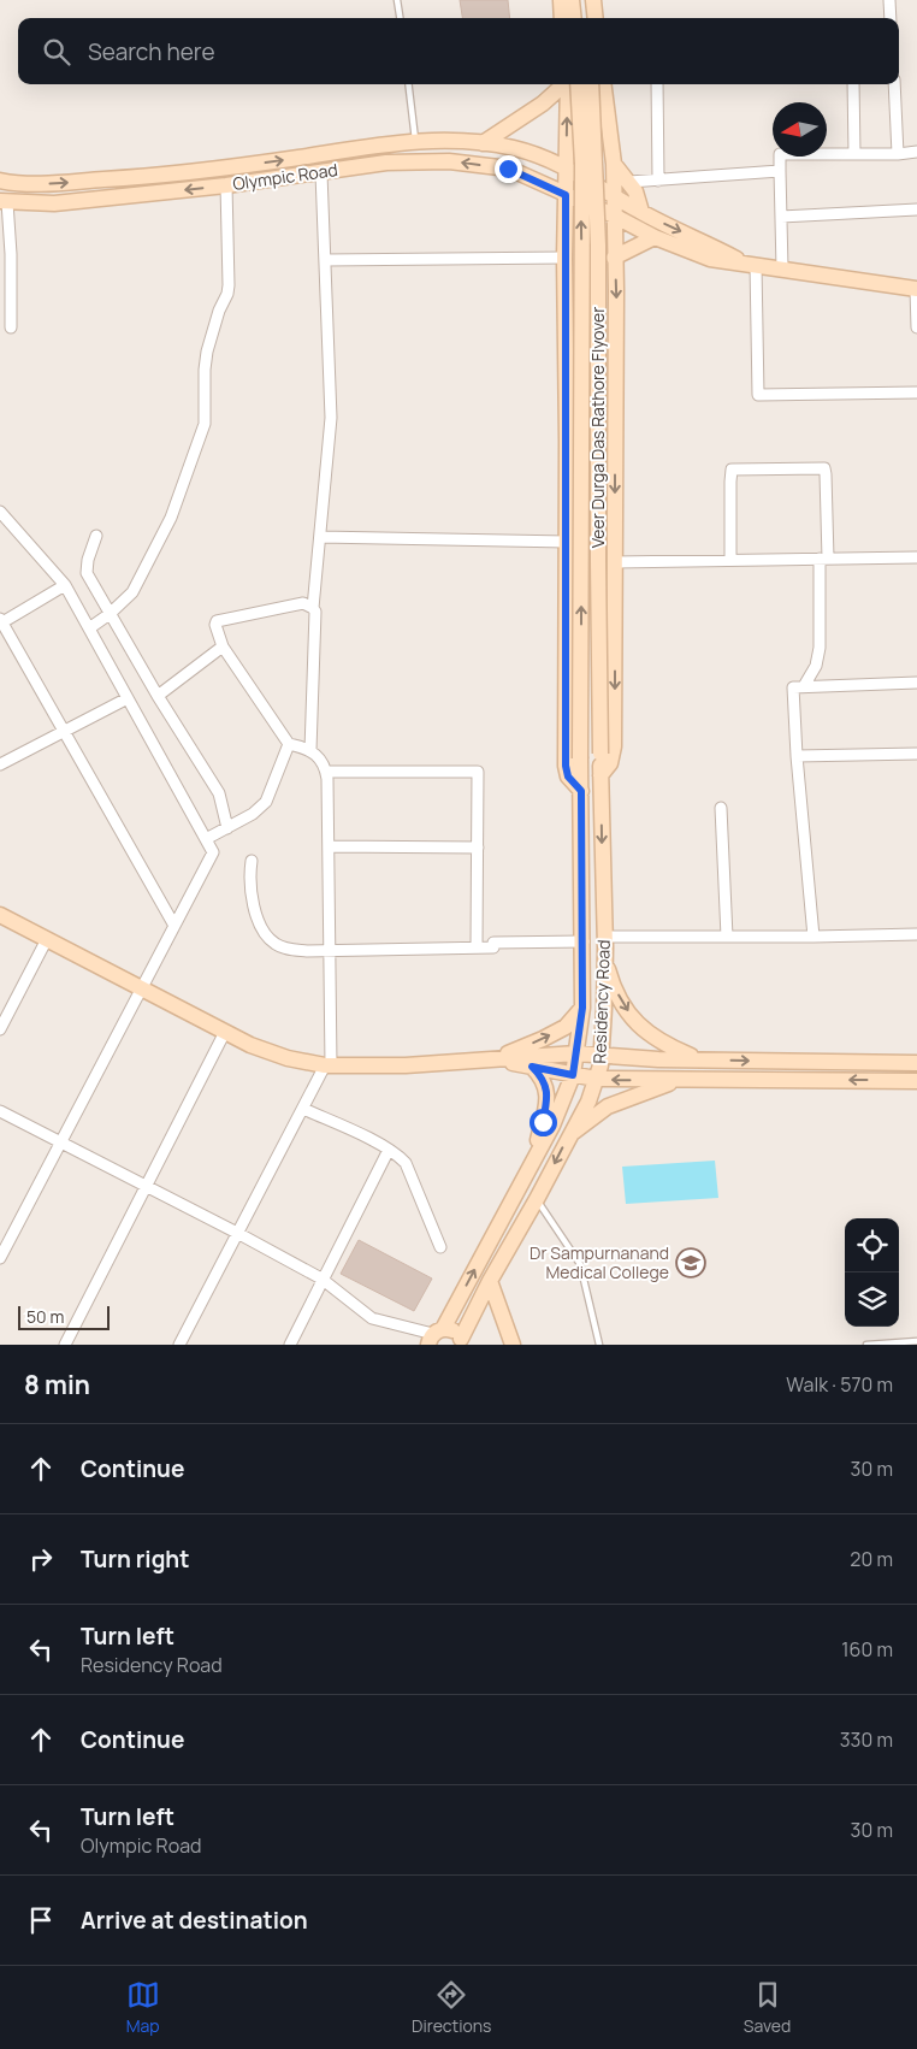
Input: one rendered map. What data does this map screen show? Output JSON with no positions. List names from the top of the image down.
{
  "streets": {
    "street": ["Olympic Road", "Veer Durga Das Rathore Flyover", "Residency Road"]
  },
  "crossings": [
    ["Veer Durga Das Rathore Flyover", "Residency Road"]
  ],
  "places": {
    "school or university": ["Dr Sampurnanand Medical College"]
  },
  "scale_bar": "50 m",
  "north": "left",
  "page": {
    "search": "Search here",
    "scale": "50 m",
    "heading": ["8 min", "Walk · 570 m"],
    "list": [
      ["Continue", "30 m"],
      ["Turn right", "20 m"],
      ["Turn left", "Residency Road", "160 m"],
      ["Continue", "330 m"],
      ["Turn left", "Olympic Road", "30 m"],
      "Arrive at destination"
    ],
    "nav": ["Map", "Directions", "Saved"]
  }
}
